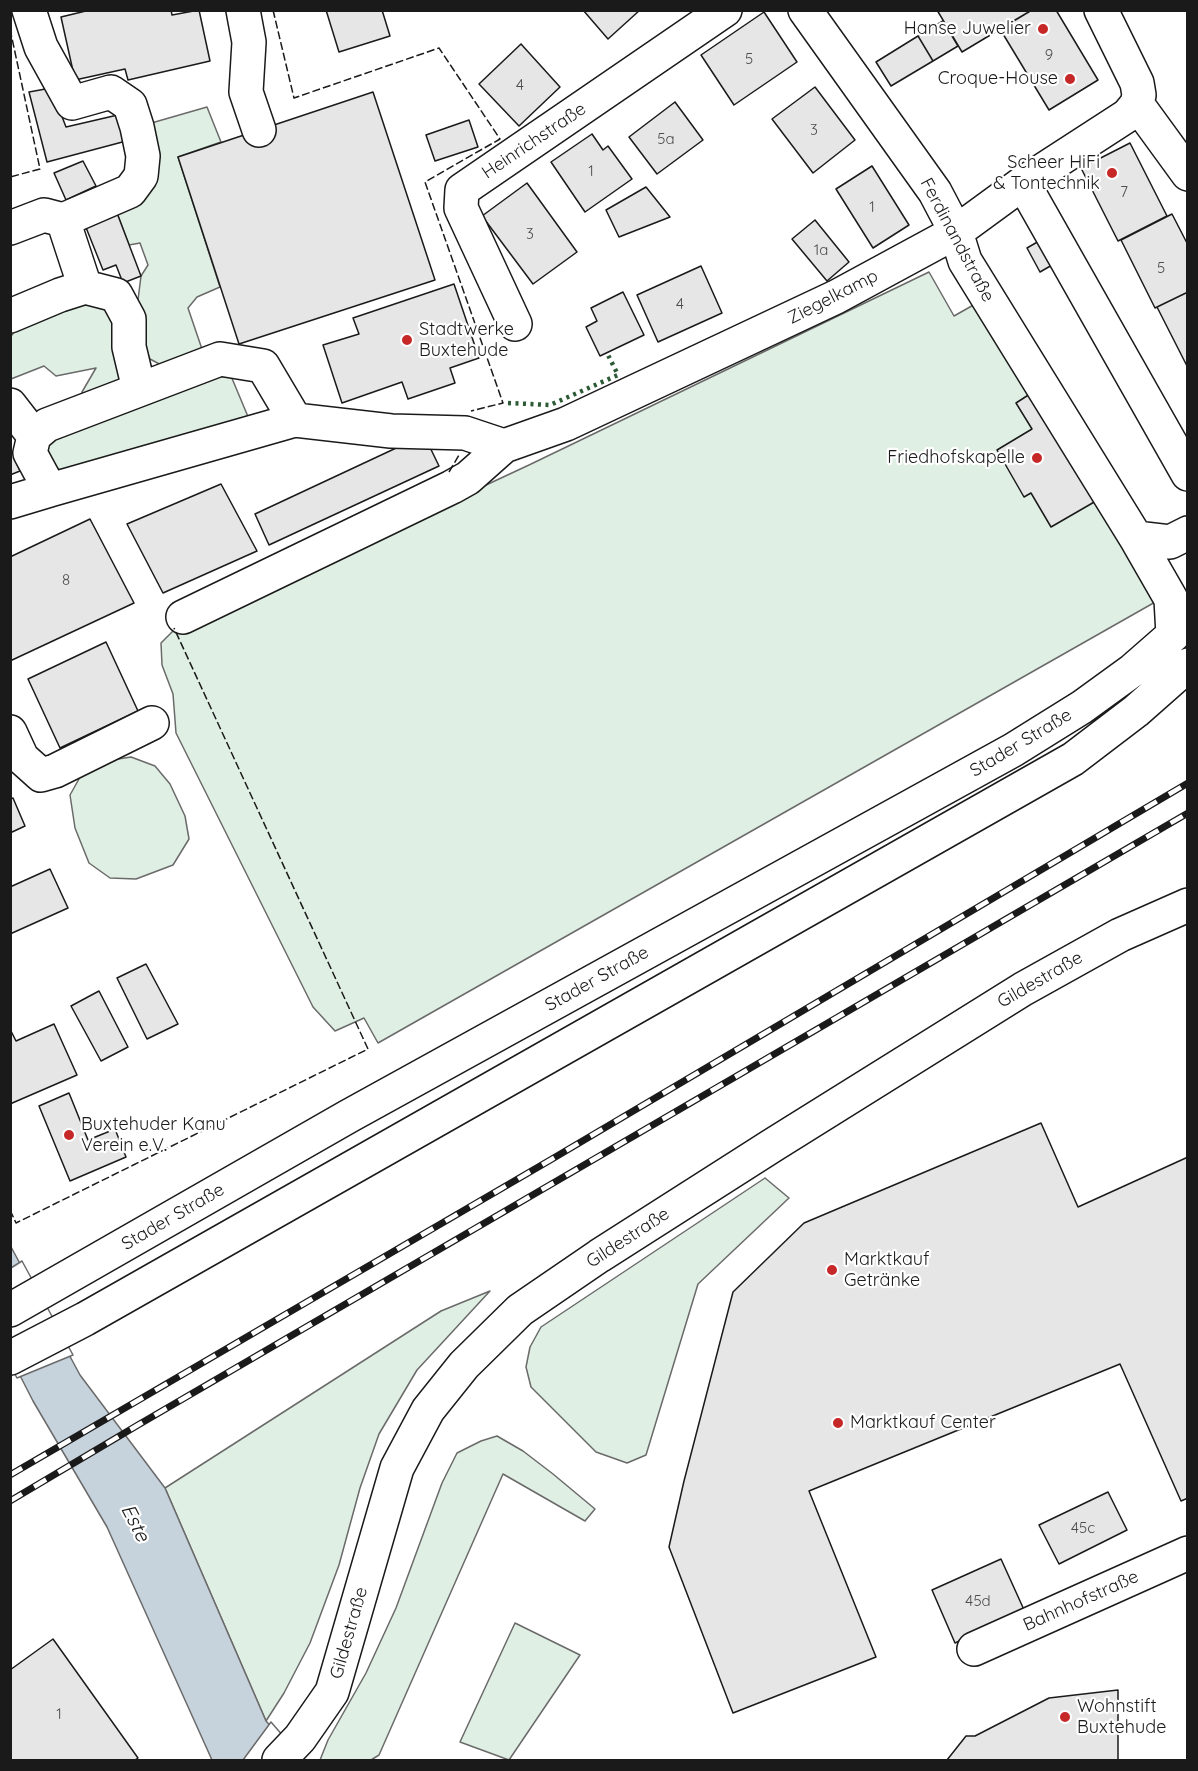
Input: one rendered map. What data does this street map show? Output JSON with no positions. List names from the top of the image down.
{
  "streets": {
    "street": [
      "Heinrichstraße",
      "Ferdinandstraße",
      "Ziegelkamp",
      "Stader Straße",
      "Gildestraße",
      "Bahnhofstraße"
    ]
  },
  "crossings": [
    ["Ferdinandstraße", "Ziegelkamp"],
    ["Ferdinandstraße", "Stader Straße"]
  ],
  "water": ["Este"],
  "places": [
    "Hanse Juwelier",
    "Croque-House",
    "Scheer HiFi & Tontechnik",
    "Stadtwerke Buxtehude",
    "Friedhofskapelle",
    "Buxtehuder Kanu Verein e.V.",
    "Marktkauf Getränke",
    "Marktkauf Center",
    "Wohnstift Buxtehude"
  ],
  "house_numbers": [
    "9",
    "5",
    "4",
    "3",
    "5a",
    "1",
    "7",
    "1",
    "3",
    "1a",
    "5",
    "4",
    "8",
    "45c",
    "45d",
    "1"
  ]
}
